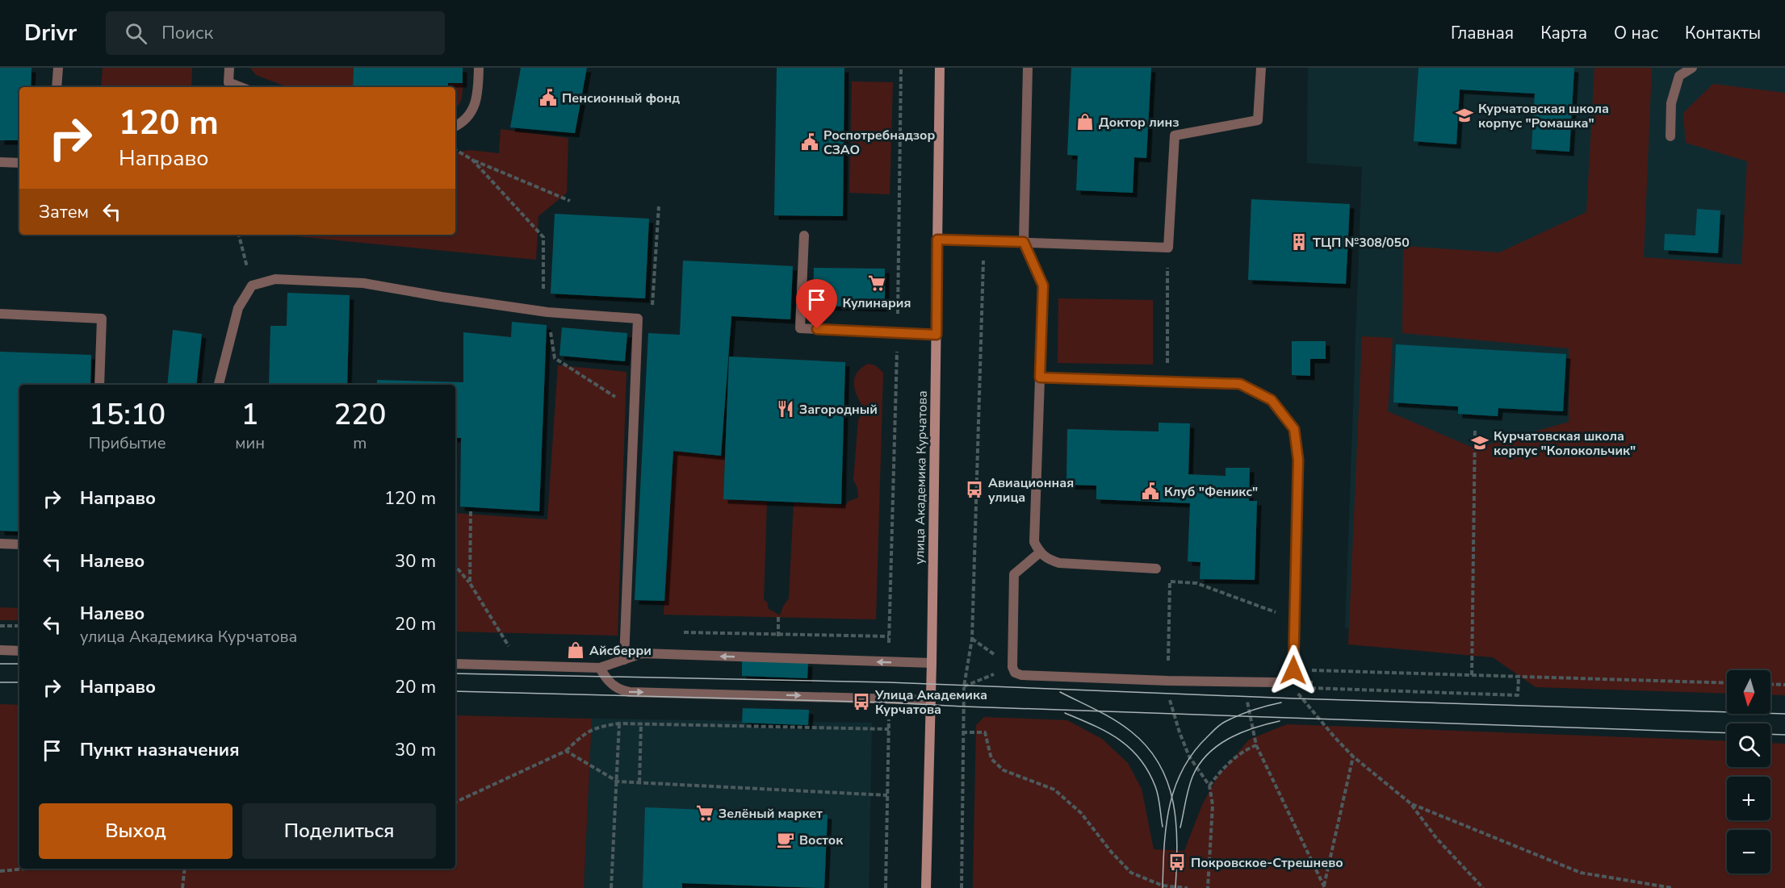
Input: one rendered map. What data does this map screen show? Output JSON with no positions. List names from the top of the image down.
{
  "streets": {
    "main road": ["улица Академика Курчатова"]
  },
  "places": {
    "public building": ["Пенсионный фонд", "Роспотребнадзор СЗАО", "Клуб \"Феникс\""],
    "school or university": ["Курчатовская школа корпус \"Ромашка\"", "Курчатовская школа корпус \"Колокольчик\""],
    "shop": ["Доктор линз", "Айсберри"],
    "building": ["ТЦП №308/050"],
    "supermarket": ["Кулинария", "Зелёный маркет"],
    "restaurant": ["Загородный"],
    "bus stop": ["Авиационная улица", "Улица Академика Курчатова", "Покровское-Стрешнево"],
    "cafe": ["Восток"]
  },
  "north": "bottom",
  "page": {
    "header": "Drivr",
    "search": "Поиск",
    "nav": [
      "Главная",
      "Карта",
      "О нас",
      "Контакты"
    ],
    "turn": ["120 m", "Направо"],
    "then": "Затем",
    "eta": [
      "15:10",
      "Прибытие",
      "1",
      "мин",
      "220",
      "m"
    ],
    "list": [
      {
        "name": "Направо",
        "value": "120 m"
      },
      {
        "name": "Налево",
        "value": "30 m"
      },
      {
        "name": "Налево",
        "note": "улица Академика Курчатова",
        "value": "20 m"
      },
      {
        "name": "Направо",
        "value": "20 m"
      },
      {
        "name": "Пункт назначения",
        "value": "30 m"
      }
    ],
    "map_buttons": ["+", "−"],
    "buttons": ["Выход", "Поделиться"]
  }
}
